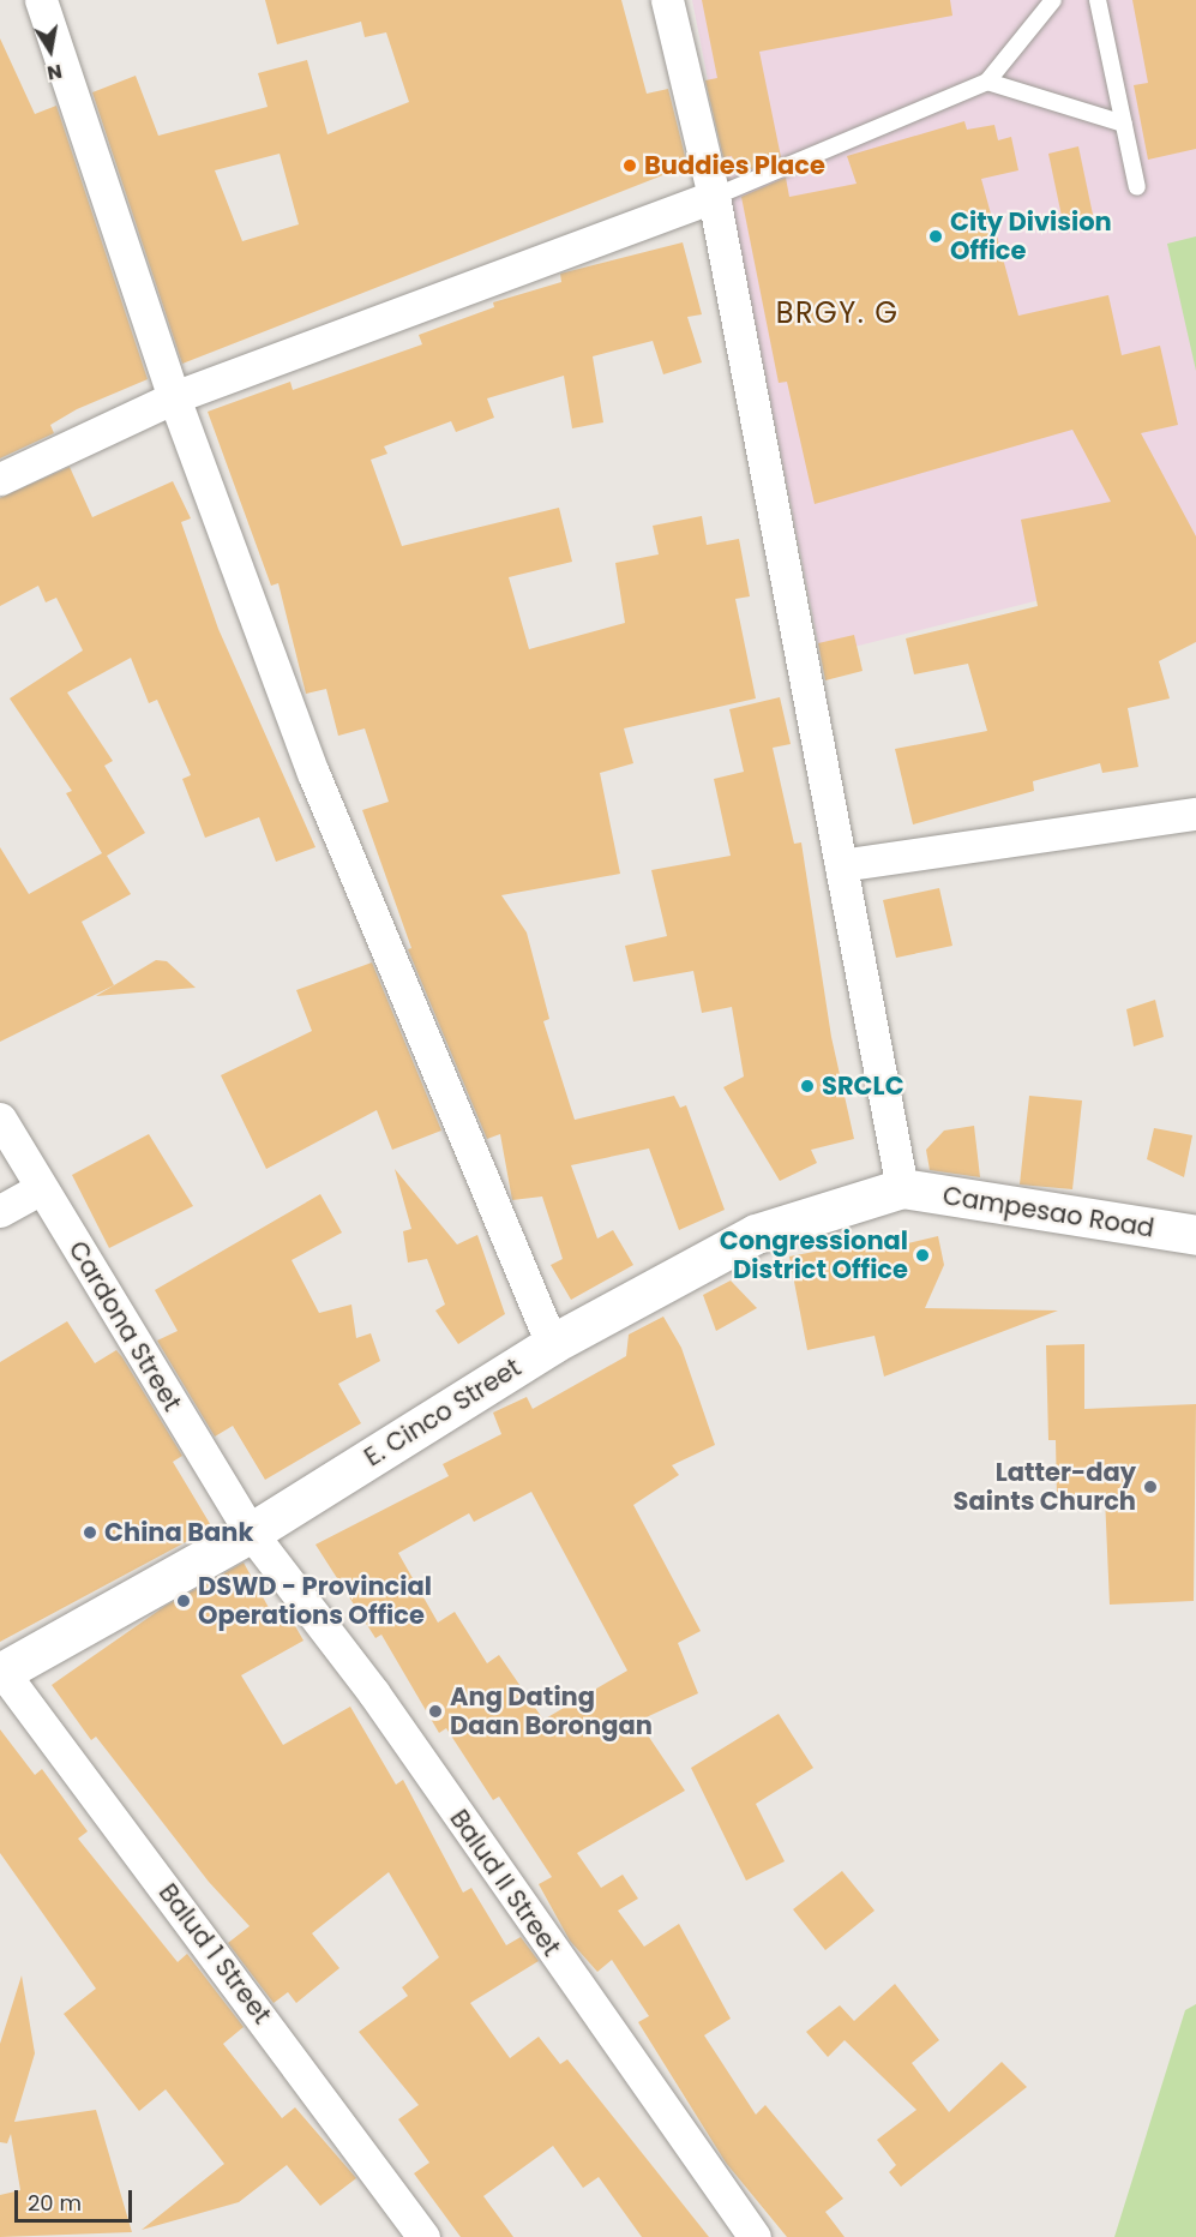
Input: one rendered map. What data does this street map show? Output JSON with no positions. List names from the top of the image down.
{
  "streets": {
    "street": [
      "Campesao Road",
      "Cardona Street",
      "E. Cinco Street",
      "Balud II Street",
      "Balud 1 Street"
    ]
  },
  "crossings": [
    ["Campesao Road", "E. Cinco Street"],
    ["Cardona Street", "E. Cinco Street"],
    ["Cardona Street", "Balud II Street"],
    ["E. Cinco Street", "Balud II Street"],
    ["E. Cinco Street", "Balud 1 Street"]
  ],
  "districts": ["BRGY. G"],
  "places": [
    "Buddies Place",
    "City Division Office",
    "SRCLC",
    "Congressional District Office",
    "Latter-day Saints Church",
    "China Bank",
    "DSWD - Provincial Operations Office",
    "Ang Dating Daan Borongan"
  ],
  "scale_bar": "20 m",
  "north": "bottom"
}
